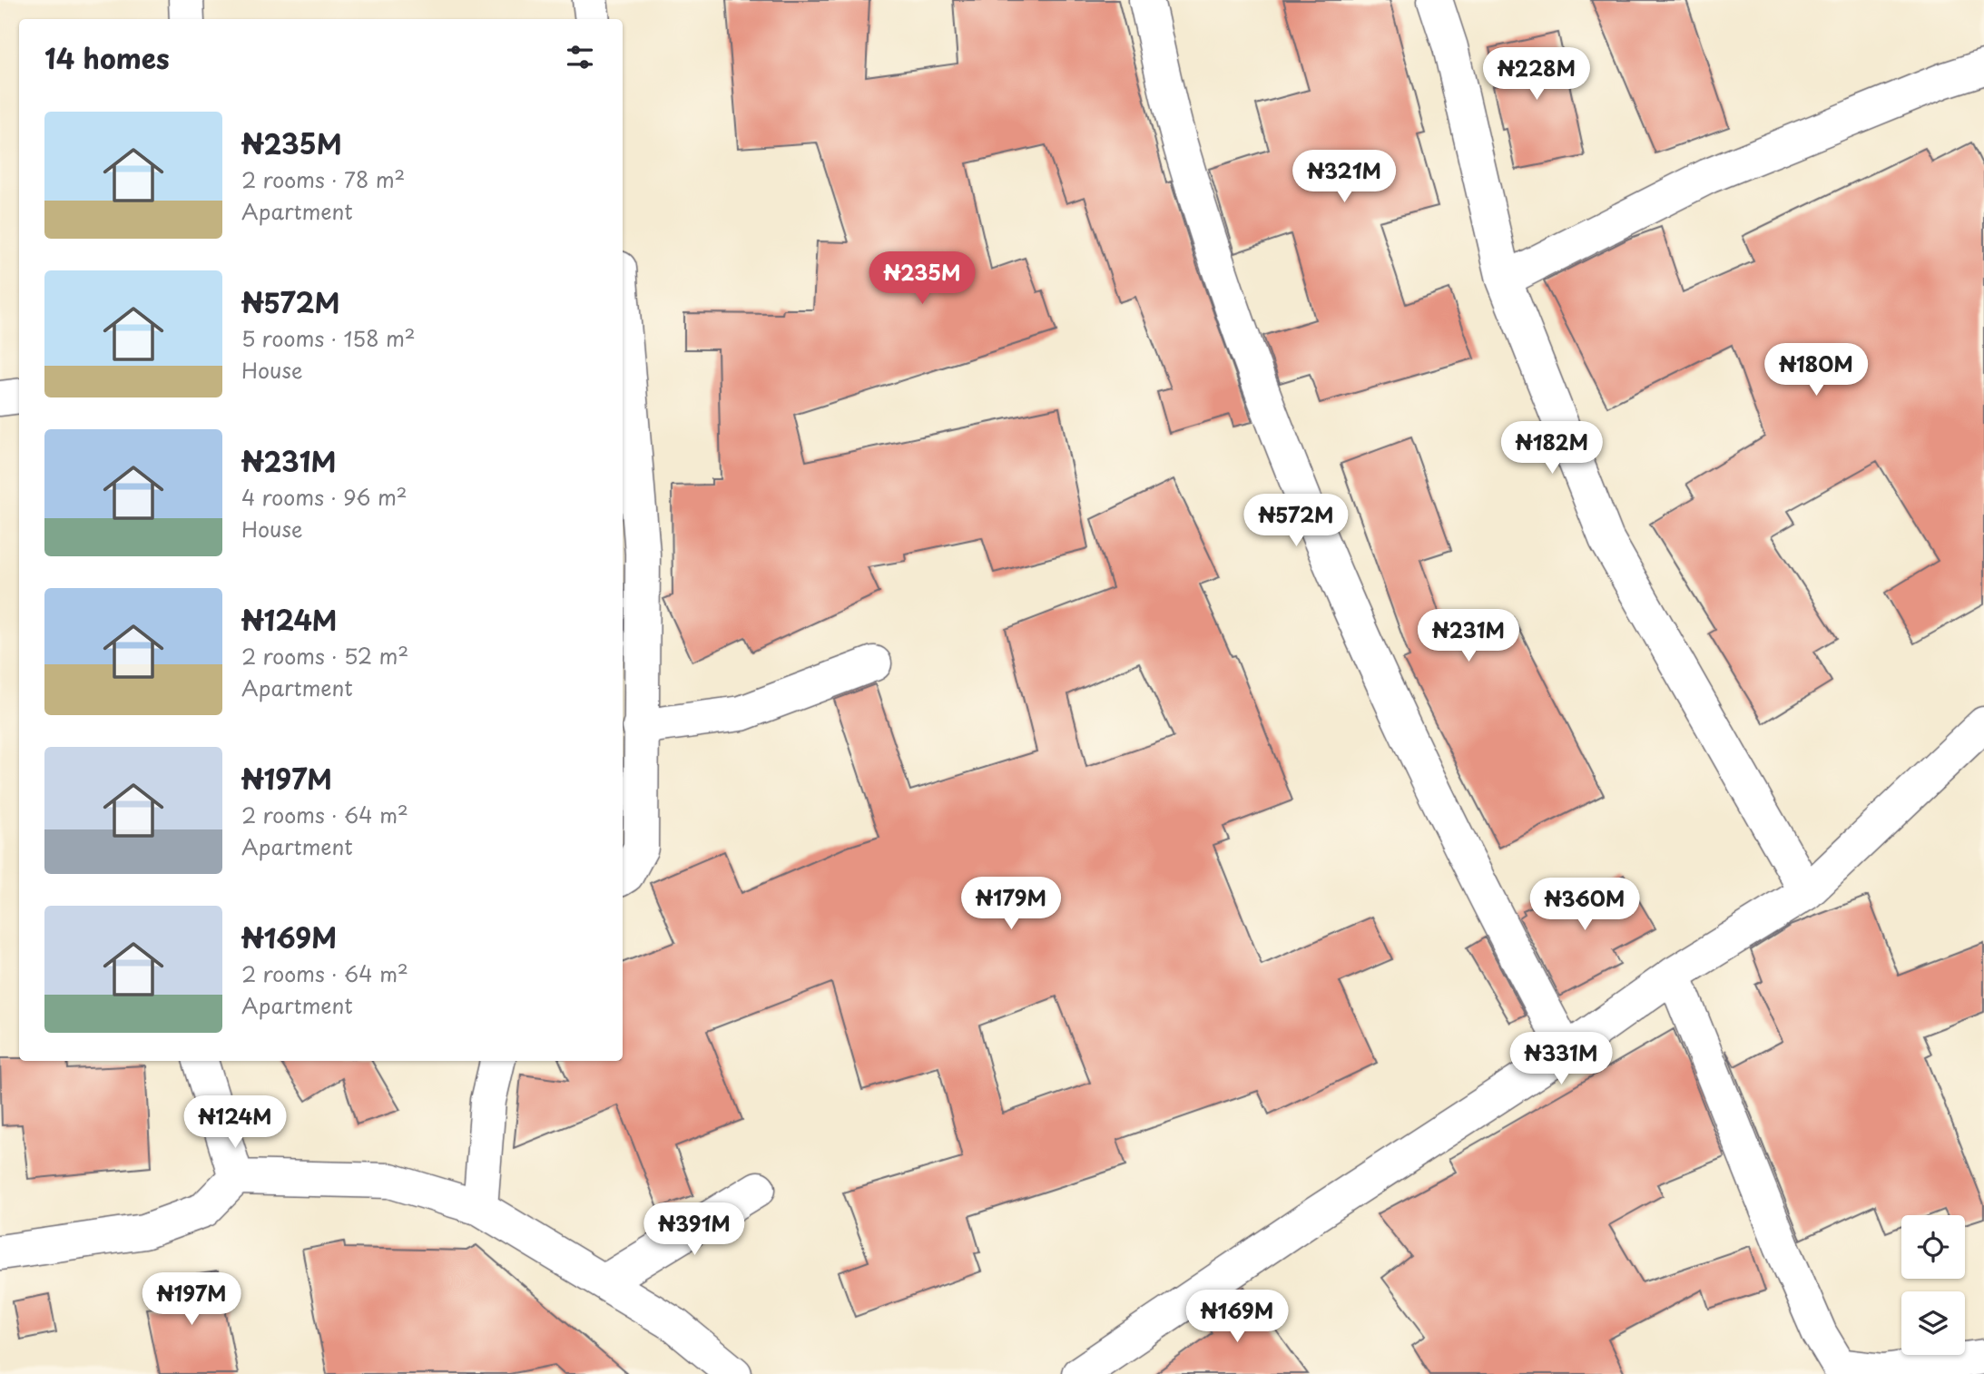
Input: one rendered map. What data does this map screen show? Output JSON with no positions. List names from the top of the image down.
{
  "page": {
    "heading": "14 homes",
    "price": [
      "₦228M",
      "₦321M",
      "₦235M",
      "₦180M",
      "₦182M",
      "₦572M",
      "₦231M",
      "₦179M",
      "₦360M",
      "₦331M",
      "₦124M",
      "₦391M",
      "₦197M",
      "₦169M"
    ],
    "list": [
      {
        "name": "₦235M",
        "note": "2 rooms · 78 m² · Apartment"
      },
      {
        "name": "₦572M",
        "note": "5 rooms · 158 m² · House"
      },
      {
        "name": "₦231M",
        "note": "4 rooms · 96 m² · House"
      },
      {
        "name": "₦124M",
        "note": "2 rooms · 52 m² · Apartment"
      },
      {
        "name": "₦197M",
        "note": "2 rooms · 64 m² · Apartment"
      },
      {
        "name": "₦169M",
        "note": "2 rooms · 64 m² · Apartment"
      }
    ]
  }
}
